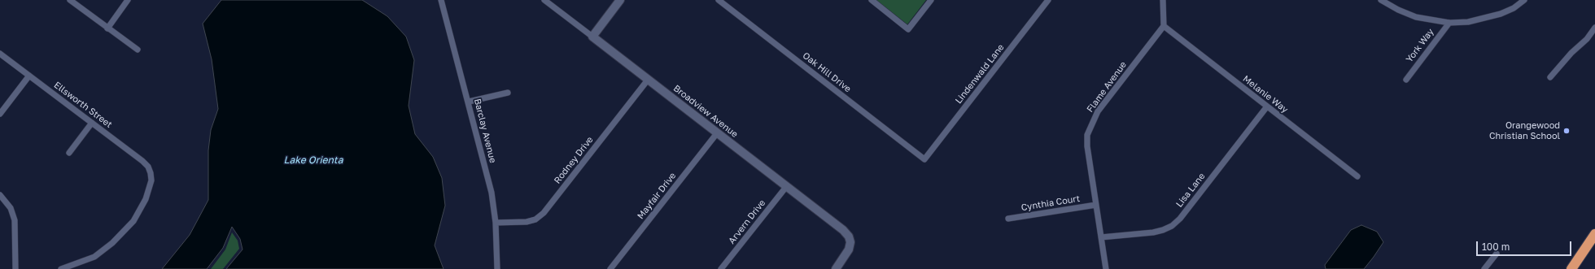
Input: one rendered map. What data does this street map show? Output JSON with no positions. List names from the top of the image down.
{
  "streets": {
    "street": [
      "York Way",
      "Oak Hill Drive",
      "Lindenwald Lane",
      "Flame Avenue",
      "Melanie Way",
      "Ellsworth Street",
      "Broadview Avenue",
      "Barclay Avenue",
      "Rodney Drive",
      "Lisa Lane",
      "Mayfair Drive",
      "Cynthia Court",
      "Arvern Drive"
    ]
  },
  "crossings": [
    ["Oak Hill Drive", "Lindenwald Lane"],
    ["Flame Avenue", "Melanie Way"],
    ["Flame Avenue", "Lisa Lane"],
    ["Flame Avenue", "Cynthia Court"],
    ["Melanie Way", "Lisa Lane"],
    ["Broadview Avenue", "Rodney Drive"],
    ["Broadview Avenue", "Mayfair Drive"],
    ["Broadview Avenue", "Arvern Drive"],
    ["Barclay Avenue", "Rodney Drive"]
  ],
  "water": ["Lake Orienta"],
  "places": ["Orangewood Christian School"],
  "scale_bar": "100 m"
}
